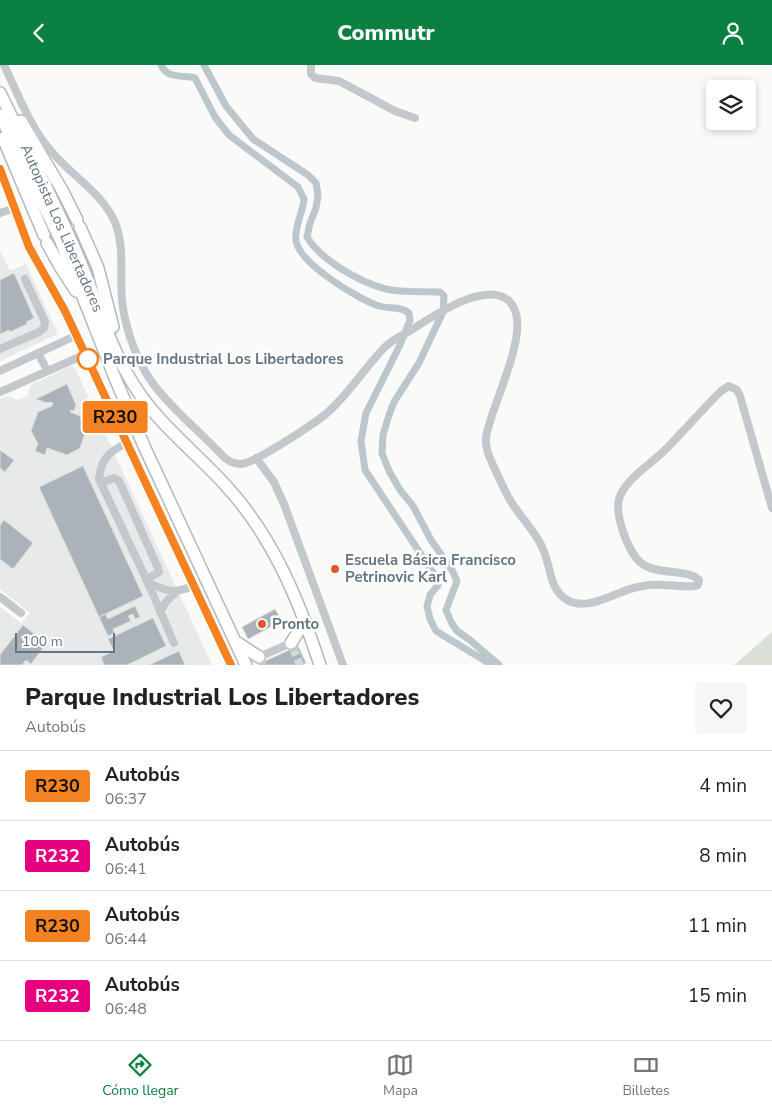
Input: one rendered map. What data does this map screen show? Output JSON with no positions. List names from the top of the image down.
{
  "streets": {
    "highway": ["Autopista Los Libertadores"]
  },
  "places": ["Parque Industrial Los Libertadores", "Escuela Básica Francisco Petrinovic Karl", "Pronto"],
  "lines": ["bus line R230"],
  "scale_bar": "100 m",
  "page": {
    "header": "Commutr",
    "on_map": "R230",
    "scale": "100 m",
    "heading": ["Parque Industrial Los Libertadores", "Autobús"],
    "list": [
      {
        "mark": "R230",
        "name": "Autobús",
        "note": "06:37",
        "value": "4 min"
      },
      {
        "mark": "R232",
        "name": "Autobús",
        "note": "06:41",
        "value": "8 min"
      },
      {
        "mark": "R230",
        "name": "Autobús",
        "note": "06:44",
        "value": "11 min"
      },
      {
        "mark": "R232",
        "name": "Autobús",
        "note": "06:48",
        "value": "15 min"
      }
    ],
    "tabs": ["Cómo llegar", "Mapa", "Billetes"]
  }
}
